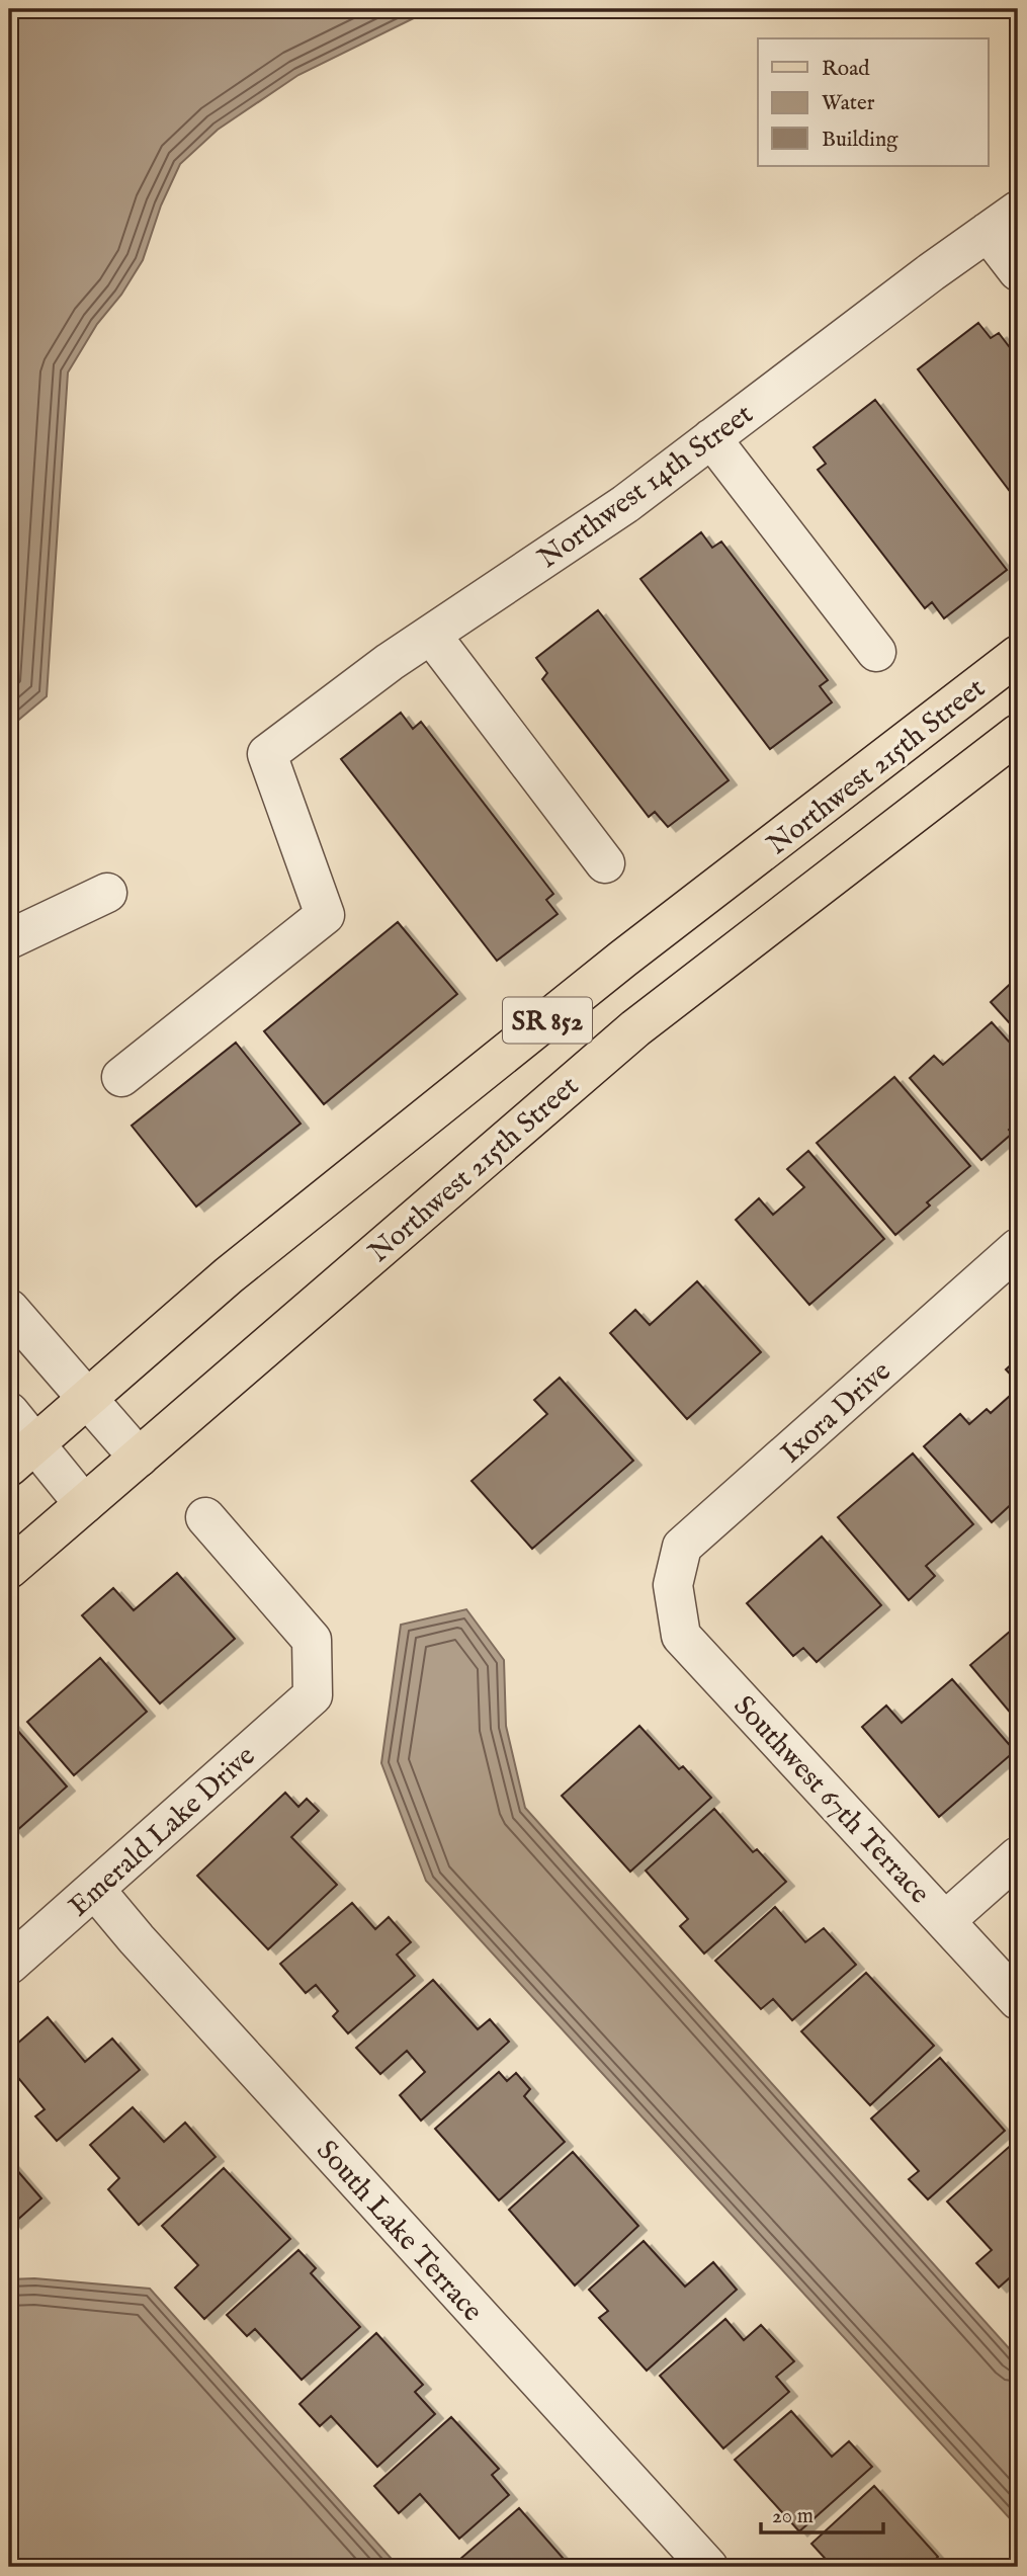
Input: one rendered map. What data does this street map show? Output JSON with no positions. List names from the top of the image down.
{
  "streets": {
    "main road": ["Northwest 215th Street", "SR 852"],
    "street": [
      "Northwest 14th Street",
      "Ixora Drive",
      "Southwest 67th Terrace",
      "Emerald Lake Drive",
      "South Lake Terrace"
    ]
  },
  "crossings": [
    ["Ixora Drive", "Southwest 67th Terrace"],
    ["Emerald Lake Drive", "South Lake Terrace"]
  ],
  "legend": ["Road", "Water", "Building"],
  "scale_bar": "20 m"
}
